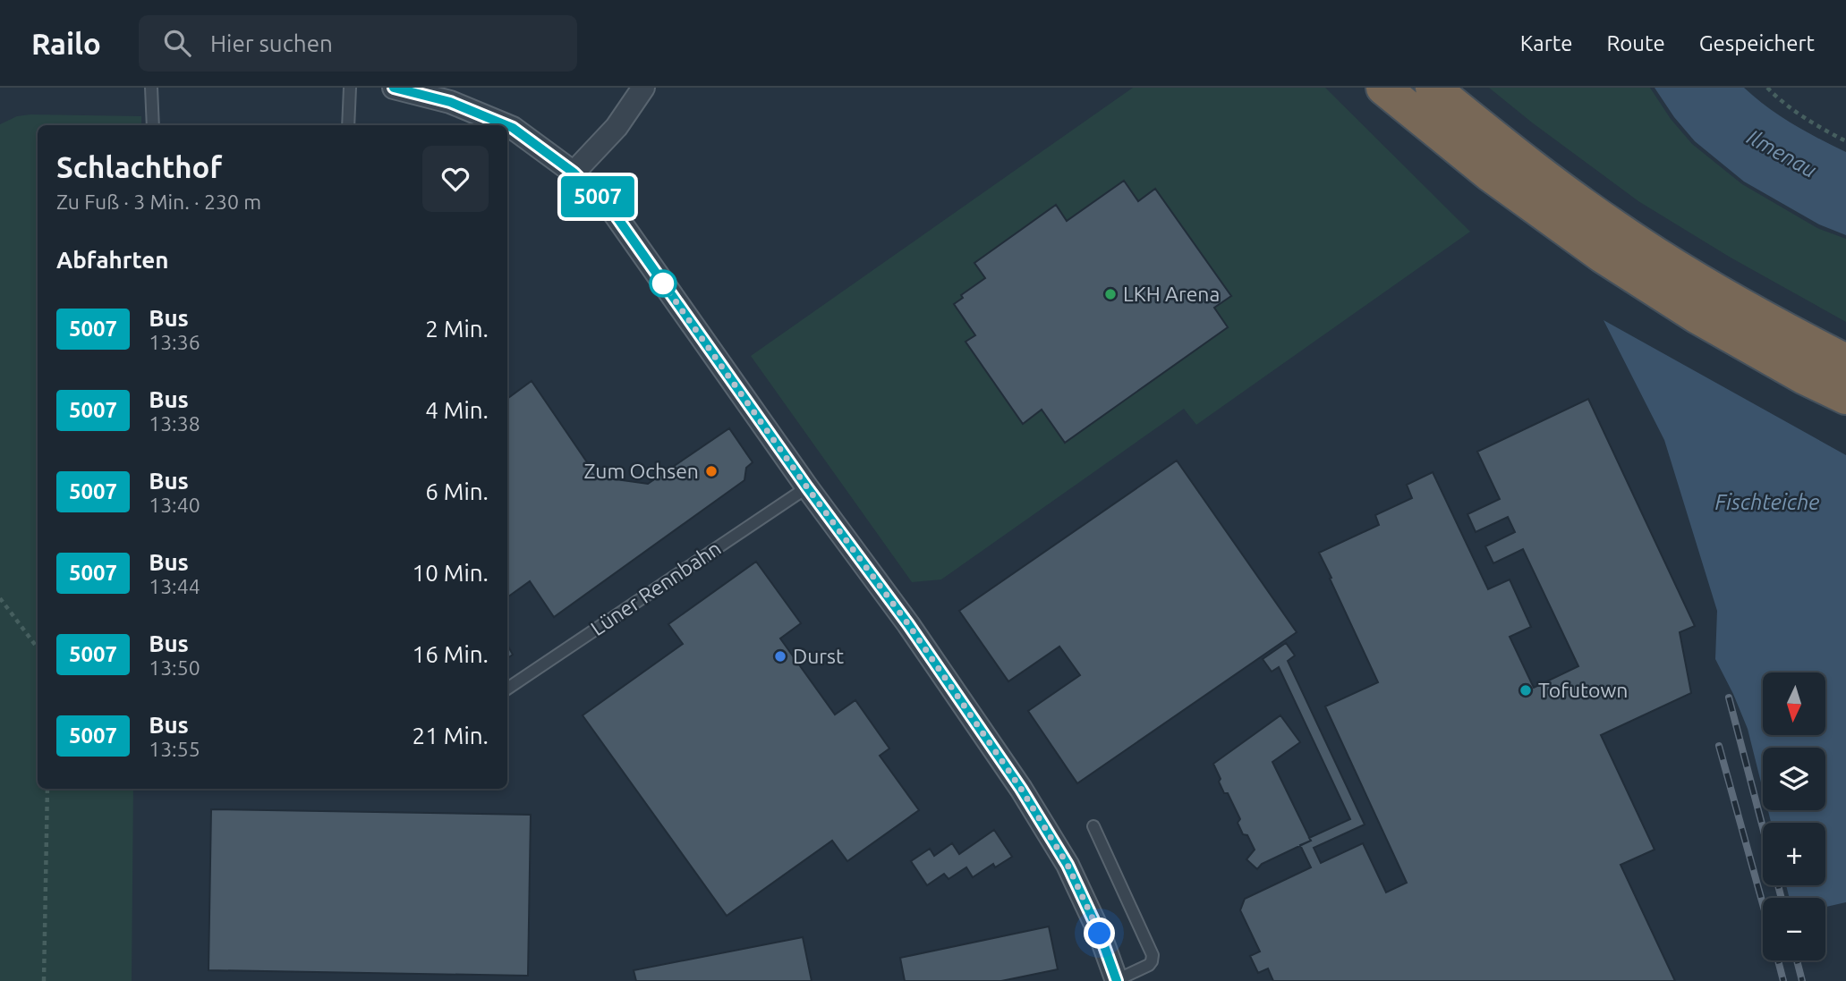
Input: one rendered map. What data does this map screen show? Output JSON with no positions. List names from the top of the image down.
{
  "streets": {
    "lane": ["Lüner Rennbahn"]
  },
  "water": ["Ilmenau", "Fischteiche"],
  "places": [
    "LKH Arena",
    "Zum Ochsen",
    "Durst",
    "Tofutown"
  ],
  "lines": ["bus line 5007"],
  "north": "bottom",
  "page": {
    "header": "Railo",
    "search": "Hier suchen",
    "nav": ["Karte", "Route", "Gespeichert"],
    "on_map": "5007",
    "heading": [
      ["Schlachthof", "Zu Fuß · 3 Min. · 230 m"],
      "Abfahrten"
    ],
    "list": [
      {
        "mark": "5007",
        "name": "Bus",
        "note": "13:36",
        "value": "2 Min."
      },
      {
        "mark": "5007",
        "name": "Bus",
        "note": "13:38",
        "value": "4 Min."
      },
      {
        "mark": "5007",
        "name": "Bus",
        "note": "13:40",
        "value": "6 Min."
      },
      {
        "mark": "5007",
        "name": "Bus",
        "note": "13:44",
        "value": "10 Min."
      },
      {
        "mark": "5007",
        "name": "Bus",
        "note": "13:50",
        "value": "16 Min."
      },
      {
        "mark": "5007",
        "name": "Bus",
        "note": "13:55",
        "value": "21 Min."
      }
    ],
    "map_buttons": ["+", "−"]
  }
}
